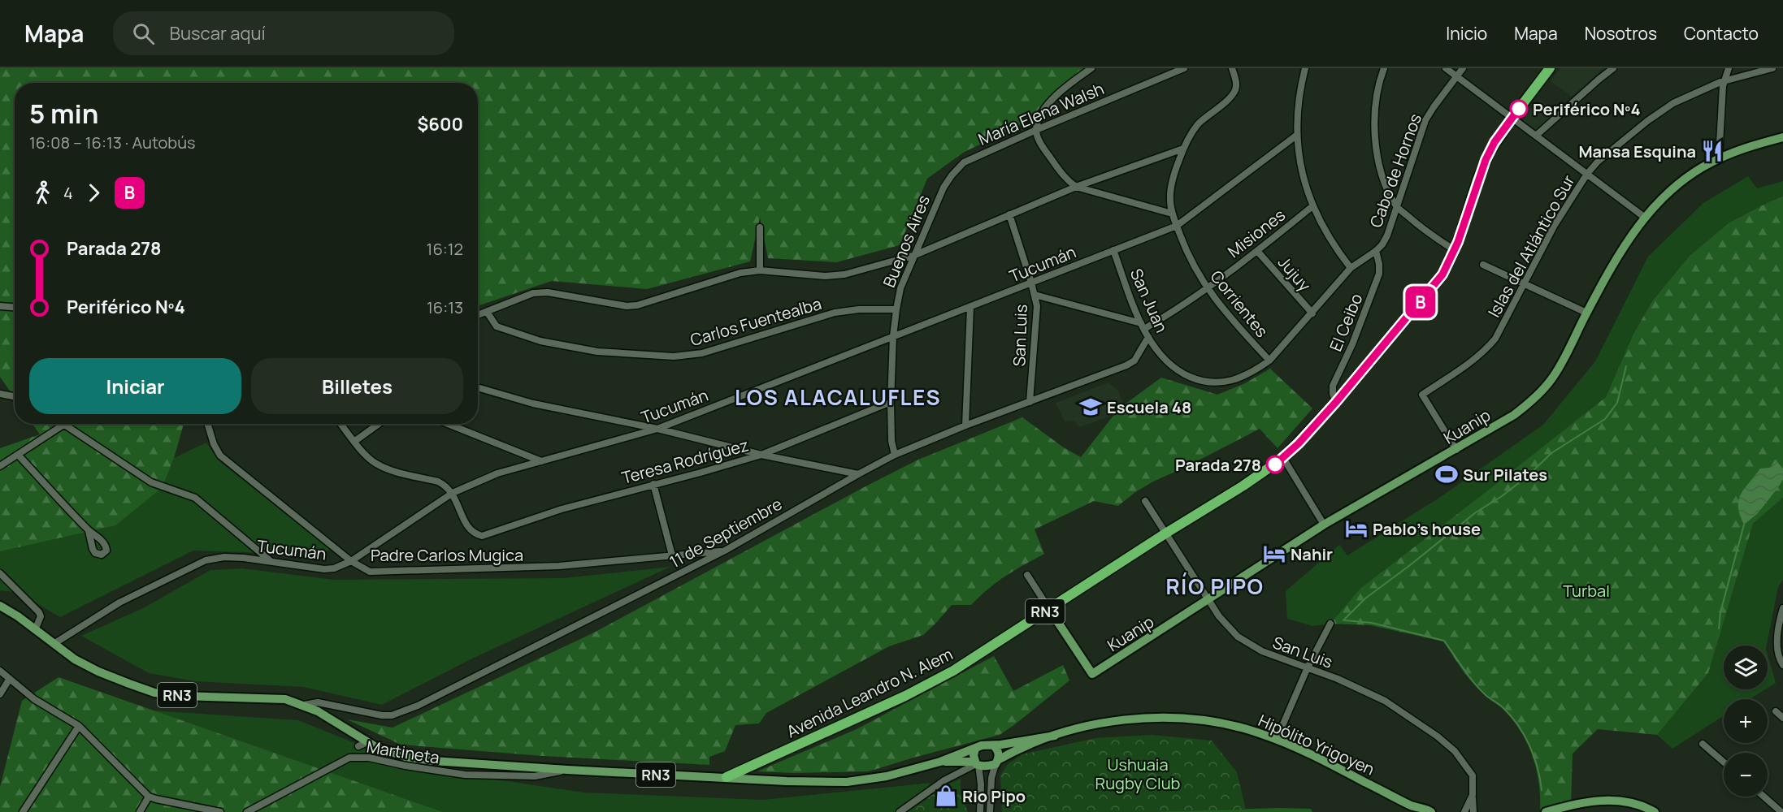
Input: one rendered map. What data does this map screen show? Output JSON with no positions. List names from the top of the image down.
{
  "streets": {
    "highway": ["RN3", "Avenida Leandro N. Alem"],
    "main road": ["Kuanip", "Hipólito Yrigoyen"],
    "street": [
      "María Elena Walsh",
      "Cabo de Hornos",
      "Misiones",
      "Buenos Aires",
      "Islas del Atlántico Sur",
      "Tucumán",
      "Jujuy",
      "San Juan",
      "Corrientes",
      "Carlos Fuentealba",
      "El Ceibo",
      "San Luis",
      "Teresa Rodríguez",
      "11 de Septiembre",
      "Padre Carlos Mugica",
      "Martineta"
    ]
  },
  "crossings": [
    ["María Elena Walsh", "Buenos Aires"],
    ["Cabo de Hornos", "Jujuy"],
    ["Cabo de Hornos", "San Juan"],
    ["Cabo de Hornos", "Corrientes"],
    ["Cabo de Hornos", "El Ceibo"],
    ["Misiones", "Jujuy"],
    ["Misiones", "San Juan"],
    ["Misiones", "Corrientes"],
    ["Buenos Aires", "Tucumán"],
    ["Buenos Aires", "Carlos Fuentealba"],
    ["Buenos Aires", "Teresa Rodríguez"],
    ["Buenos Aires", "11 de Septiembre"],
    ["Islas del Atlántico Sur", "Kuanip"],
    ["Tucumán", "San Juan"],
    ["Tucumán", "Corrientes"],
    ["Tucumán", "San Luis"],
    ["Tucumán", "Teresa Rodríguez"],
    ["Tucumán", "Padre Carlos Mugica"],
    ["Tucumán", "RN3"],
    ["San Juan", "Corrientes"],
    ["San Juan", "11 de Septiembre"],
    ["El Ceibo", "Avenida Leandro N. Alem"],
    ["San Luis", "Kuanip"],
    ["San Luis", "11 de Septiembre"],
    ["San Luis", "Avenida Leandro N. Alem"],
    ["Kuanip", "Avenida Leandro N. Alem"],
    ["11 de Septiembre", "Padre Carlos Mugica"],
    ["11 de Septiembre", "RN3"],
    ["RN3", "Avenida Leandro N. Alem"],
    ["RN3", "Martineta"]
  ],
  "districts": ["LOS ALACALUFLES", "RÍO PIPO"],
  "parks": ["Turbal", "Ushuaia Rugby Club"],
  "places": {
    "other": ["Periférico Nº4", "Parada 278"],
    "restaurant": ["Mansa Esquina"],
    "school or university": ["Escuela 48"],
    "sports": ["Sur Pilates"],
    "hotel": ["Pablo's house", "Nahir"],
    "shop": ["Rio Pipo"]
  },
  "lines": ["bus line B"],
  "page": {
    "header": "Mapa",
    "search": "Buscar aquí",
    "nav": [
      "Inicio",
      "Mapa",
      "Nosotros",
      "Contacto"
    ],
    "on_map": "B",
    "heading": ["5 min", "16:08 – 16:13 · Autobús", "$600"],
    "legs": ["4", "B"],
    "list": [
      {
        "name": "Parada 278",
        "value": "16:12"
      },
      {
        "name": "Periférico Nº4",
        "value": "16:13"
      }
    ],
    "buttons": ["Iniciar", "Billetes"],
    "map_buttons": ["+", "−"]
  }
}
